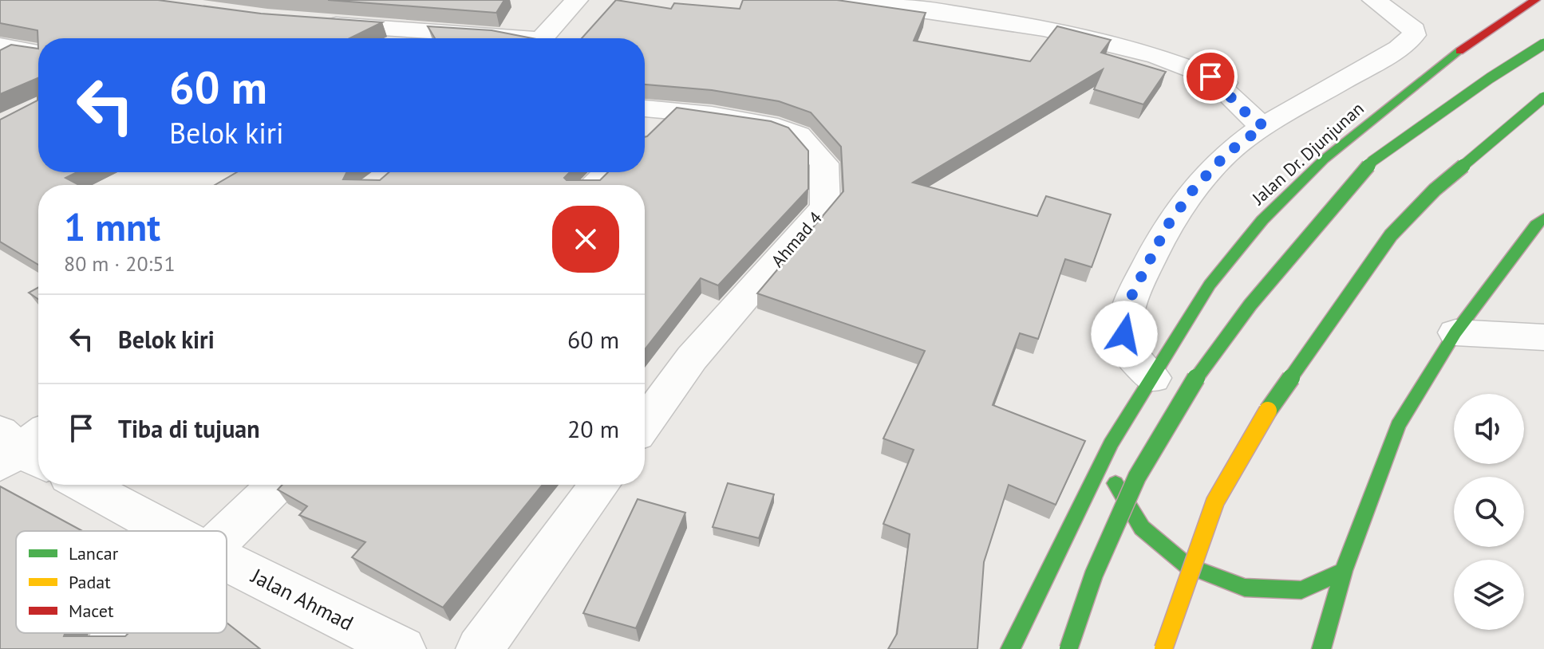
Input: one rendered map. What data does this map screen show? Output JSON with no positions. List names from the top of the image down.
{
  "streets": {
    "highway": ["Jalan Dr. Djunjunan"],
    "street": ["Ahmad 4", "Jalan Ahmad"]
  },
  "legend": ["Lancar", "Padat", "Macet"],
  "page": {
    "turn": ["60 m", "Belok kiri"],
    "heading": ["1 mnt", "80 m · 20:51"],
    "list": [
      {
        "name": "Belok kiri",
        "value": "60 m"
      },
      {
        "name": "Tiba di tujuan",
        "value": "20 m"
      }
    ]
  }
}
